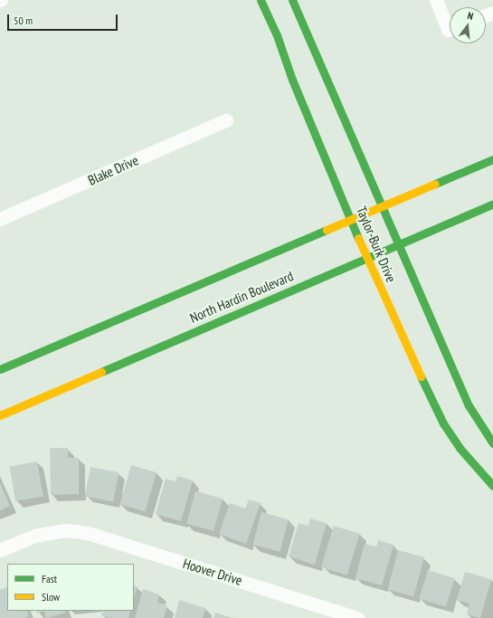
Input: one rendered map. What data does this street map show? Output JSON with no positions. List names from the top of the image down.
{
  "streets": {
    "main road": ["Taylor-Burk Drive", "North Hardin Boulevard"],
    "street": ["Blake Drive", "Hoover Drive"]
  },
  "crossings": [
    ["Taylor-Burk Drive", "North Hardin Boulevard"]
  ],
  "legend": ["Fast", "Slow"],
  "scale_bar": "50 m",
  "north": "top"
}
